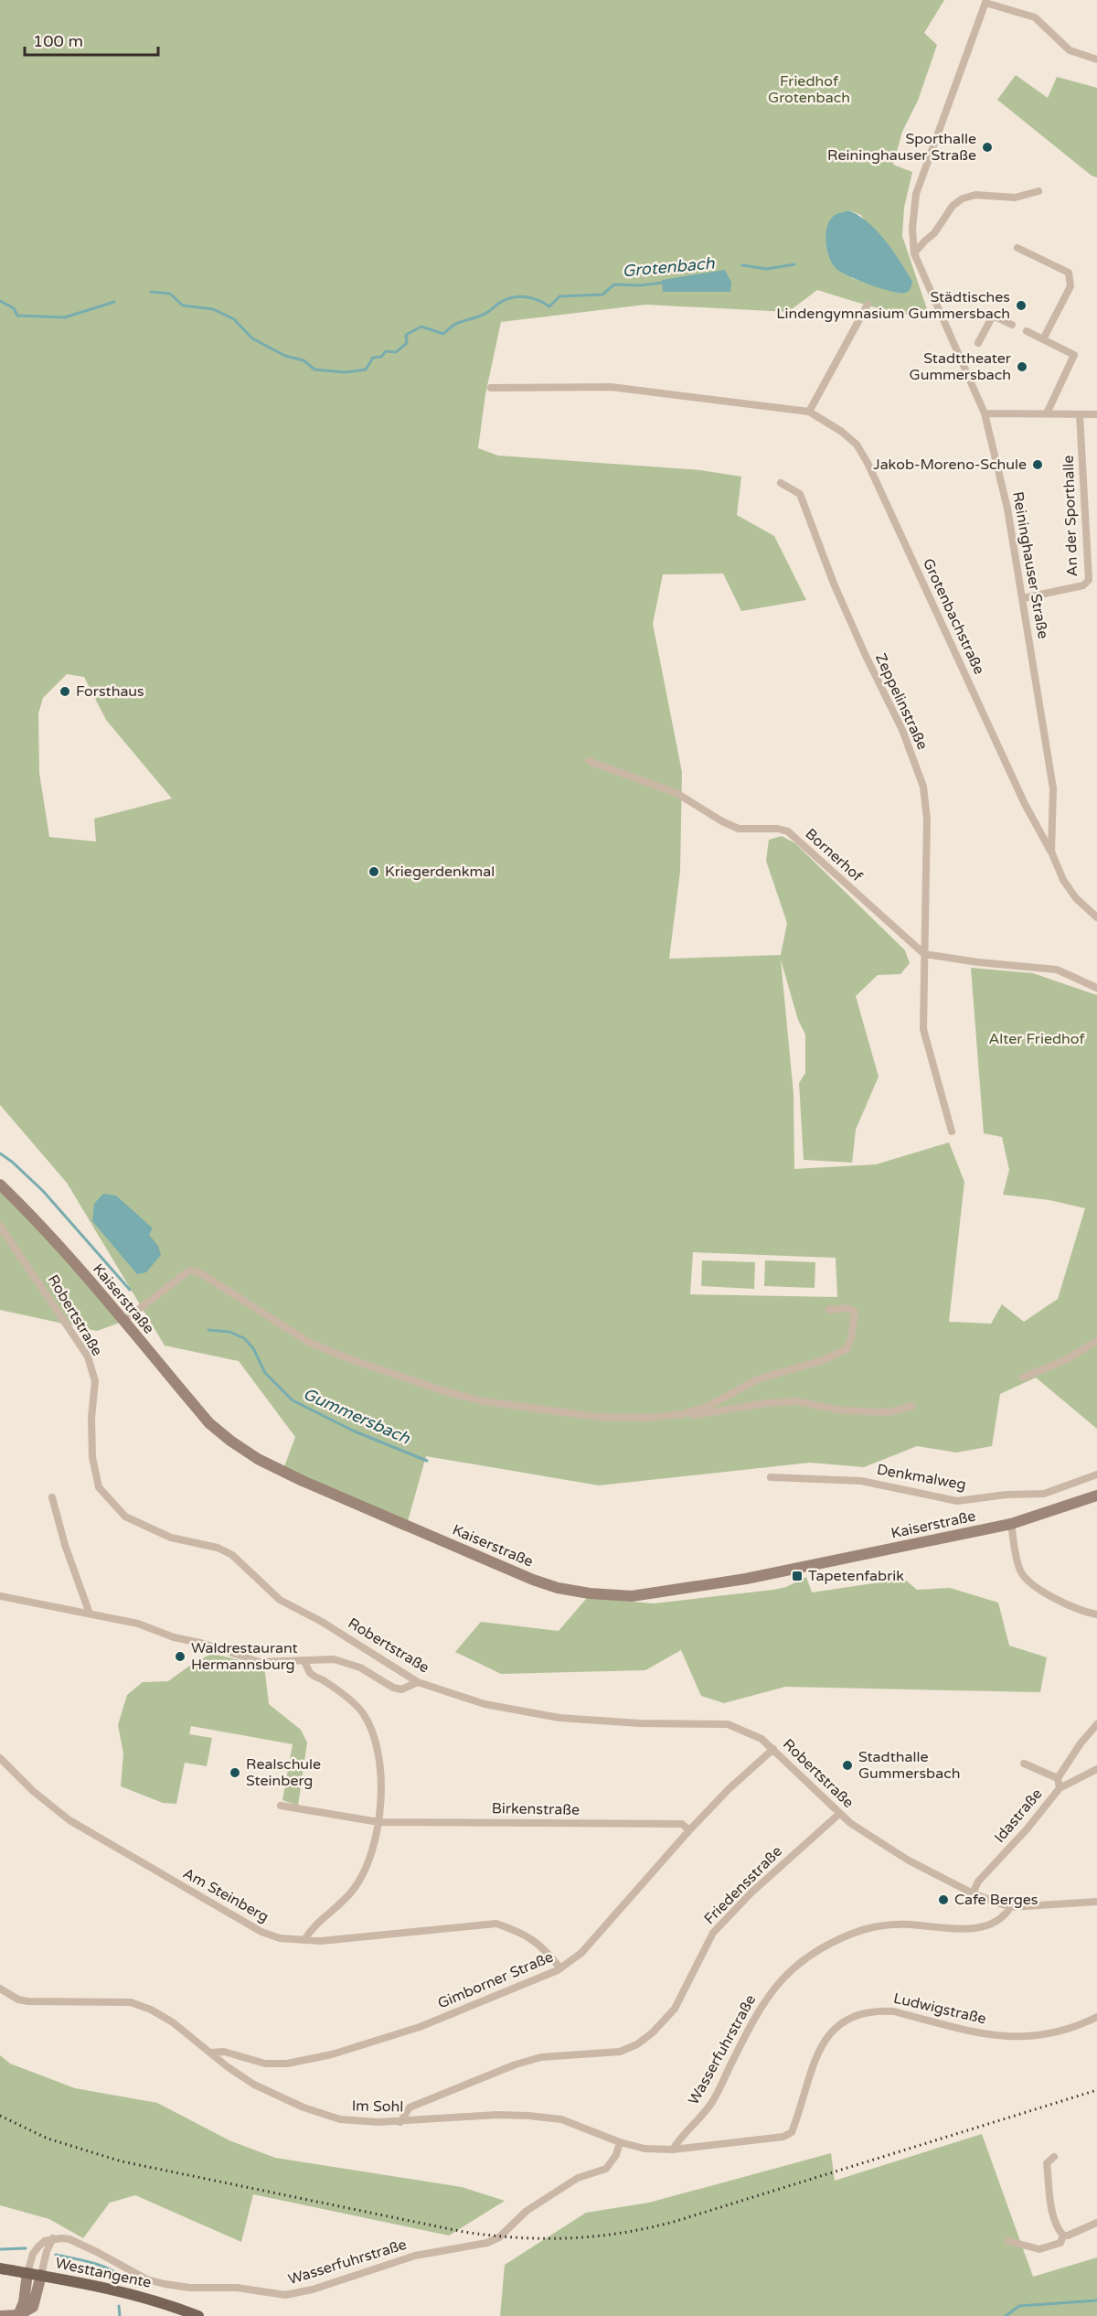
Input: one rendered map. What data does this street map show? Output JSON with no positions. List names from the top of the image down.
{
  "streets": {
    "main road": ["Westtangente"],
    "street": [
      "An der Sporthalle",
      "Reininghauser Straße",
      "Grotenbachstraße",
      "Zeppelinstraße",
      "Bornerhof",
      "Kaiserstraße",
      "Robertstraße",
      "Denkmalweg",
      "Birkenstraße",
      "Idastraße",
      "Friedensstraße",
      "Am Steinberg",
      "Gimborner Straße",
      "Ludwigstraße",
      "Wasserfuhrstraße",
      "Im Sohl"
    ]
  },
  "crossings": [
    ["An der Sporthalle", "Reininghauser Straße"],
    ["Reininghauser Straße", "Grotenbachstraße"],
    ["Zeppelinstraße", "Bornerhof"],
    ["Robertstraße", "Idastraße"],
    ["Robertstraße", "Friedensstraße"],
    ["Robertstraße", "Gimborner Straße"],
    ["Robertstraße", "Wasserfuhrstraße"],
    ["Birkenstraße", "Gimborner Straße"],
    ["Friedensstraße", "Im Sohl"],
    ["Am Steinberg", "Gimborner Straße"],
    ["Gimborner Straße", "Im Sohl"],
    ["Ludwigstraße", "Im Sohl"],
    ["Wasserfuhrstraße", "Im Sohl"]
  ],
  "water": ["Grotenbach", "Gummersbach"],
  "parks": ["Friedhof Grotenbach", "Alter Friedhof"],
  "places": {
    "other": [
      "Sporthalle Reininghauser Straße",
      "Städtisches Lindengymnasium Gummersbach",
      "Stadttheater Gummersbach",
      "Jakob-Moreno-Schule",
      "Forsthaus",
      "Kriegerdenkmal",
      "Waldrestaurant Hermannsburg",
      "Stadthalle Gummersbach",
      "Realschule Steinberg",
      "Cafe Berges"
    ],
    "transit": ["Tapetenfabrik"]
  },
  "scale_bar": "100 m"
}
